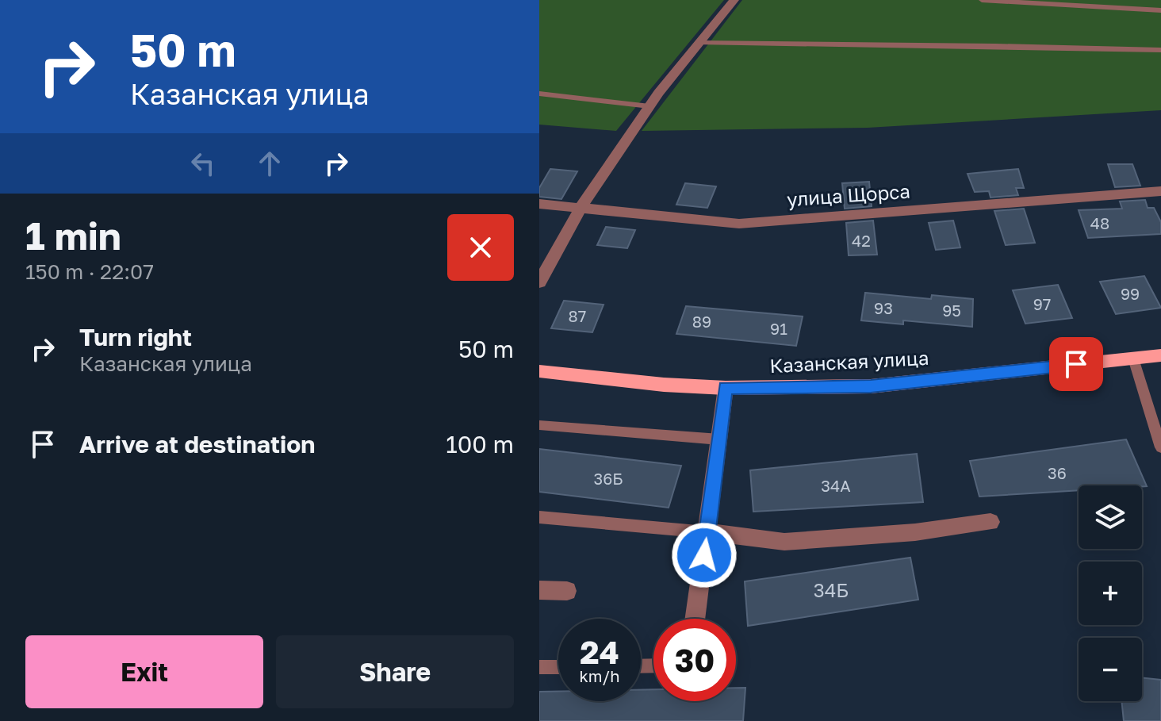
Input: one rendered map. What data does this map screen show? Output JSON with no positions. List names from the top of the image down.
{
  "streets": {
    "main road": ["Казанская улица"],
    "street": ["улица Щорса"]
  },
  "house_numbers": [
    "48",
    "42",
    "99",
    "97",
    "93",
    "95",
    "87",
    "89",
    "91",
    "36",
    "36Б",
    "34А",
    "34Б"
  ],
  "page": {
    "turn": ["50 m", "Казанская улица"],
    "heading": ["1 min", "150 m · 22:07"],
    "list": [
      {
        "name": "Turn right",
        "note": "Казанская улица",
        "value": "50 m"
      },
      {
        "name": "Arrive at destination",
        "value": "100 m"
      }
    ],
    "map_buttons": ["+", "−"],
    "speed": "24 km/h",
    "limit": "30",
    "buttons": ["Exit", "Share"]
  }
}
